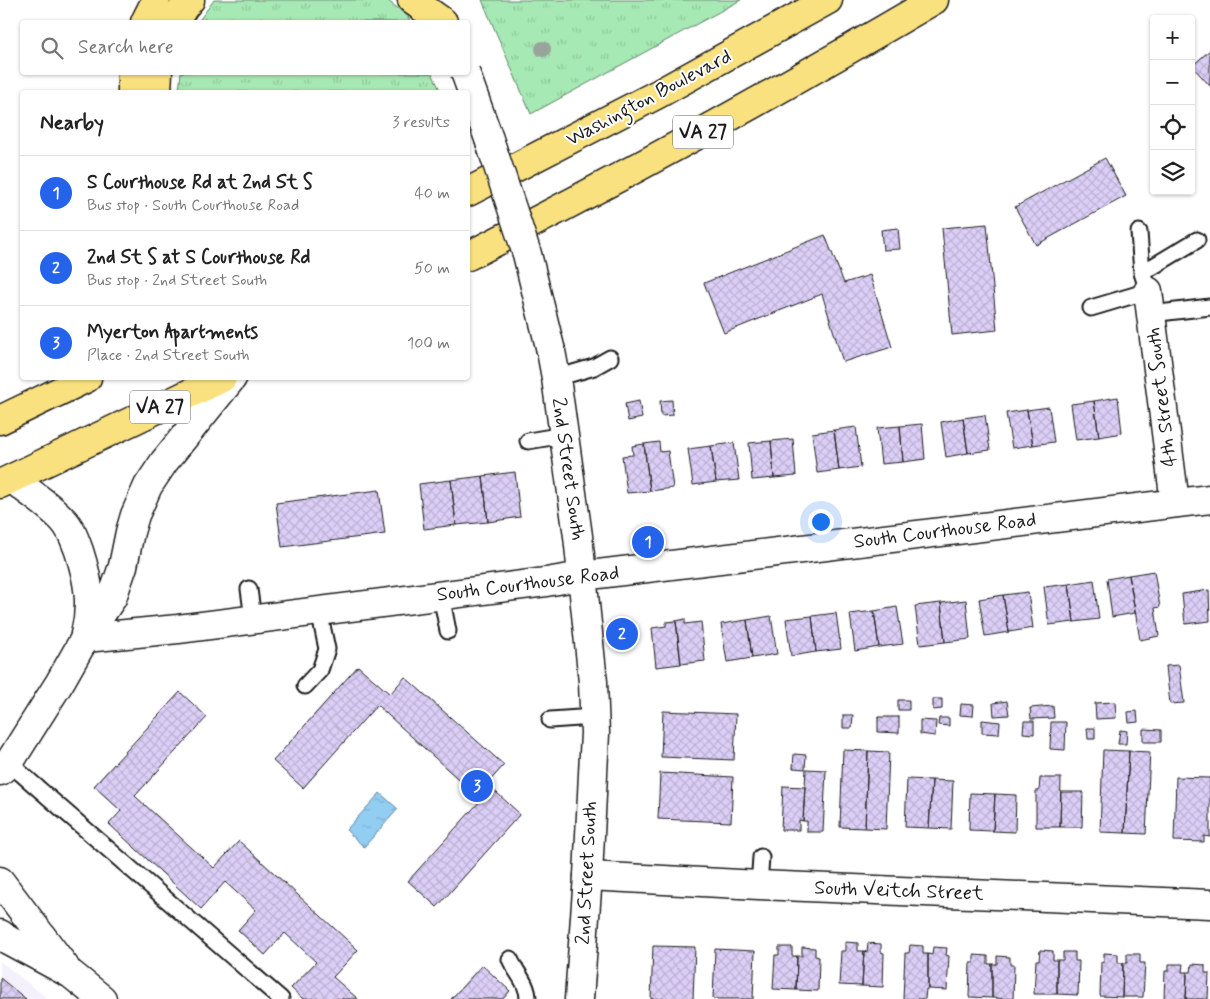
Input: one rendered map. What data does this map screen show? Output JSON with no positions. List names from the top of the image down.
{
  "streets": {
    "highway": ["Washington Boulevard", "VA 27"],
    "street": [
      "4th Street South",
      "2nd Street South",
      "South Courthouse Road",
      "South Veitch Street"
    ]
  },
  "crossings": [
    ["4th Street South", "South Courthouse Road"],
    ["2nd Street South", "South Courthouse Road"],
    ["2nd Street South", "South Veitch Street"]
  ],
  "page": {
    "map_buttons": ["+", "−"],
    "search": "Search here",
    "heading": ["Nearby", "3 results"],
    "list": [
      {
        "mark": "1",
        "name": "S Courthouse Rd at 2nd St S",
        "note": "Bus stop · South Courthouse Road",
        "value": "40 m"
      },
      {
        "mark": "2",
        "name": "2nd St S at S Courthouse Rd",
        "note": "Bus stop · 2nd Street South",
        "value": "50 m"
      },
      {
        "mark": "3",
        "name": "Myerton Apartments",
        "note": "Place · 2nd Street South",
        "value": "100 m"
      }
    ],
    "pins": ["1", "2", "3"]
  }
}
